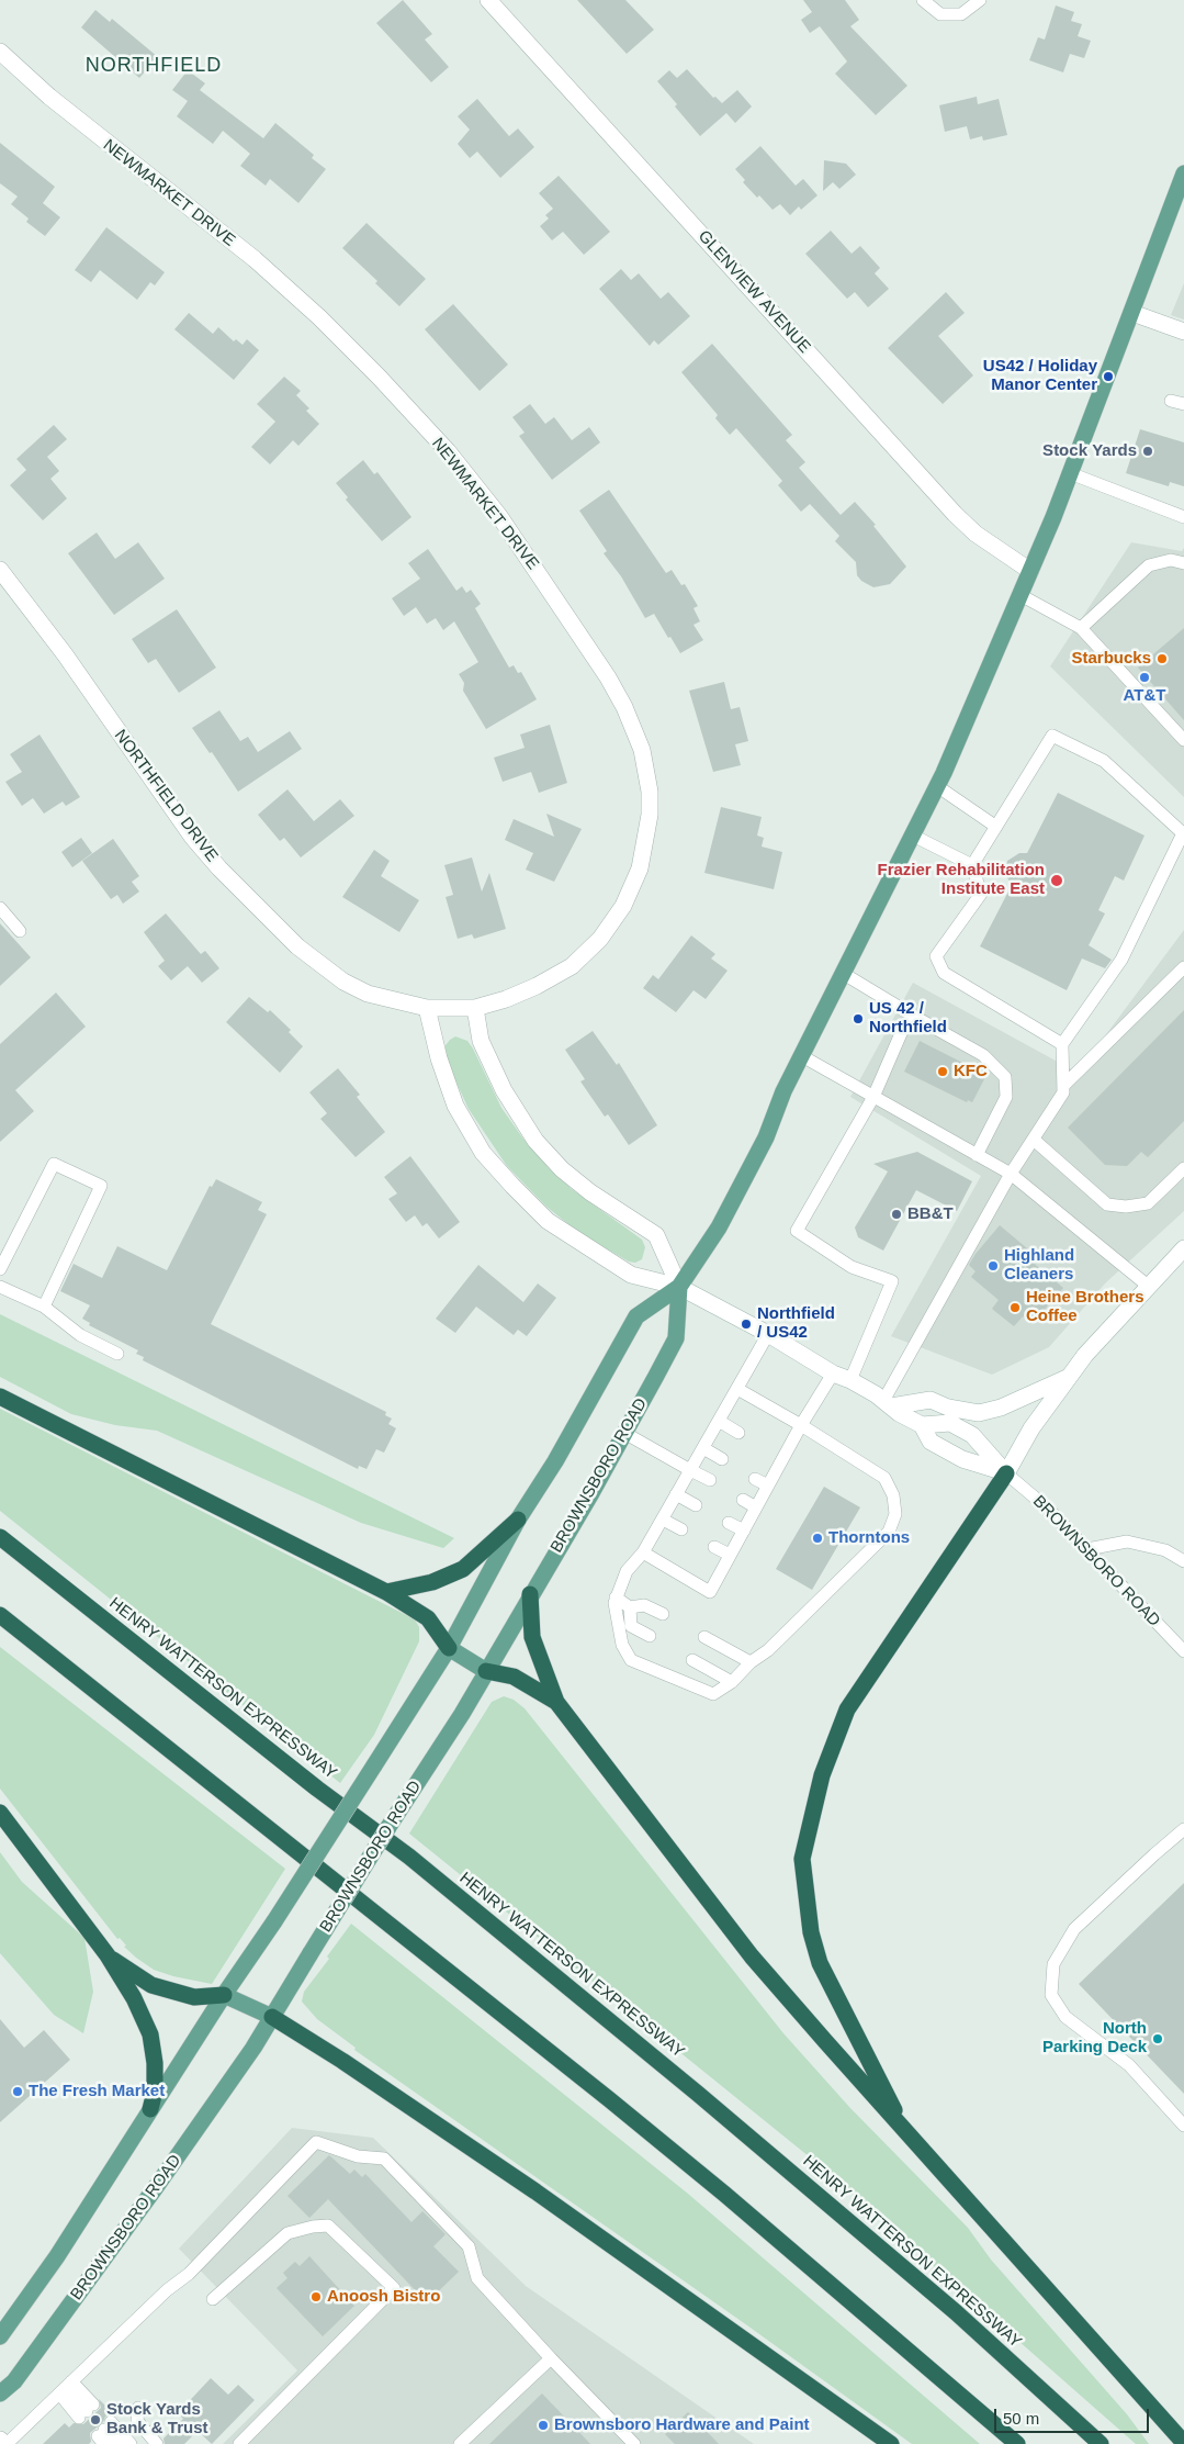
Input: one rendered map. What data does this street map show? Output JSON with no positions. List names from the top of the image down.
{
  "streets": {
    "highway": ["HENRY WATTERSON EXPRESSWAY"],
    "main road": ["BROWNSBORO ROAD"],
    "street": ["NEWMARKET DRIVE", "GLENVIEW AVENUE", "NORTHFIELD DRIVE"]
  },
  "crossings": [
    ["NEWMARKET DRIVE", "NORTHFIELD DRIVE"]
  ],
  "districts": ["NORTHFIELD"],
  "places": [
    "US42 / Holiday Manor Center",
    "Stock Yards",
    "Starbucks",
    "AT&T",
    "Frazier Rehabilitation Institute East",
    "US 42 / Northfield",
    "KFC",
    "BB&T",
    "Highland Cleaners",
    "Heine Brothers Coffee",
    "Northfield / US42",
    "Thorntons",
    "North Parking Deck",
    "The Fresh Market",
    "Anoosh Bistro",
    "Stock Yards Bank & Trust",
    "Brownsboro Hardware and Paint"
  ],
  "scale_bar": "50 m"
}
